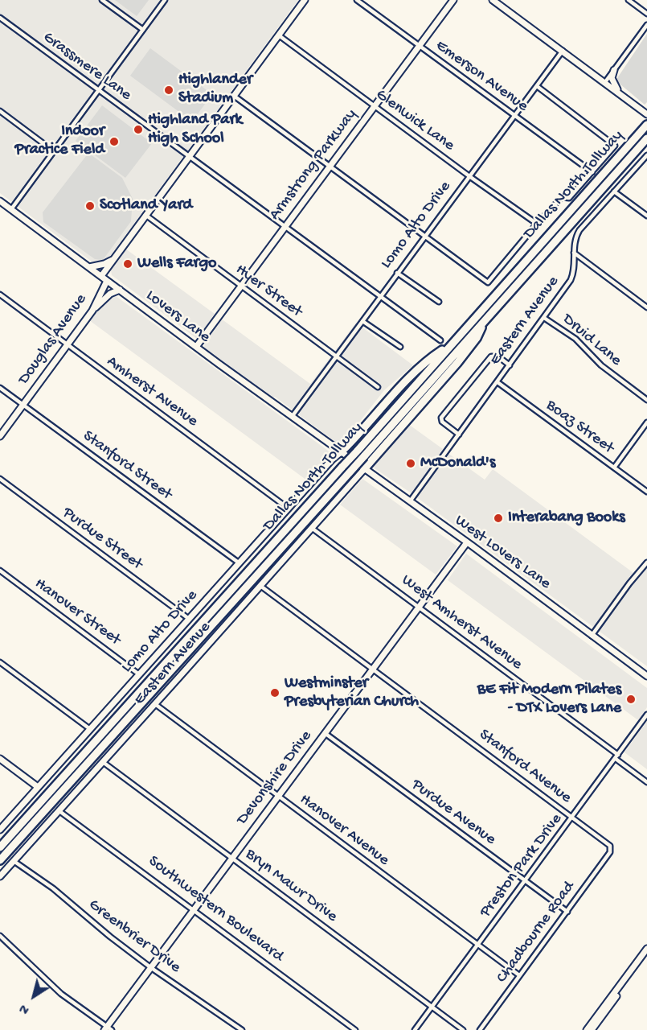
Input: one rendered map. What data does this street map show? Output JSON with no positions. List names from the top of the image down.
{
  "streets": {
    "highway": ["Dallas North Tollway"],
    "street": [
      "Grassmere Lane",
      "Emerson Avenue",
      "Glenwick Lane",
      "Armstrong Parkway",
      "Lomo Alto Drive",
      "Hyer Street",
      "Lovers Lane",
      "Eastern Avenue",
      "Douglas Avenue",
      "Druid Lane",
      "Amherst Avenue",
      "Boaz Street",
      "Stanford Street",
      "Purdue Street",
      "West Lovers Lane",
      "Hanover Street",
      "West Amherst Avenue",
      "Stanford Avenue",
      "Devonshire Drive",
      "Purdue Avenue",
      "Hanover Avenue",
      "Preston Park Drive",
      "Bryn Mawr Drive",
      "Southwestern Boulevard",
      "Chadbourne Road",
      "Greenbrier Drive"
    ]
  },
  "crossings": [
    ["Grassmere Lane", "Armstrong Parkway"],
    ["Grassmere Lane", "Lomo Alto Drive"],
    ["Emerson Avenue", "Armstrong Parkway"],
    ["Emerson Avenue", "Lomo Alto Drive"],
    ["Glenwick Lane", "Armstrong Parkway"],
    ["Glenwick Lane", "Lomo Alto Drive"],
    ["Armstrong Parkway", "Hyer Street"],
    ["Armstrong Parkway", "Lovers Lane"],
    ["Lomo Alto Drive", "Hyer Street"],
    ["Lomo Alto Drive", "Lovers Lane"],
    ["Lomo Alto Drive", "Amherst Avenue"],
    ["Lomo Alto Drive", "Stanford Street"],
    ["Lomo Alto Drive", "Purdue Street"],
    ["Lomo Alto Drive", "West Lovers Lane"],
    ["Lomo Alto Drive", "Hanover Street"],
    ["Lovers Lane", "Douglas Avenue"],
    ["Lovers Lane", "West Lovers Lane"],
    ["Eastern Avenue", "Druid Lane"],
    ["Eastern Avenue", "Boaz Street"],
    ["Eastern Avenue", "West Lovers Lane"],
    ["Eastern Avenue", "West Amherst Avenue"],
    ["Eastern Avenue", "Stanford Avenue"],
    ["Eastern Avenue", "Hanover Avenue"],
    ["Eastern Avenue", "Bryn Mawr Drive"],
    ["Eastern Avenue", "Southwestern Boulevard"],
    ["Eastern Avenue", "Greenbrier Drive"],
    ["Douglas Avenue", "Amherst Avenue"],
    ["Douglas Avenue", "Stanford Street"],
    ["West Lovers Lane", "Devonshire Drive"],
    ["West Amherst Avenue", "Devonshire Drive"],
    ["West Amherst Avenue", "Preston Park Drive"],
    ["Stanford Avenue", "Devonshire Drive"],
    ["Stanford Avenue", "Preston Park Drive"],
    ["Stanford Avenue", "Chadbourne Road"],
    ["Devonshire Drive", "Purdue Avenue"],
    ["Devonshire Drive", "Hanover Avenue"],
    ["Devonshire Drive", "Bryn Mawr Drive"],
    ["Devonshire Drive", "Southwestern Boulevard"],
    ["Devonshire Drive", "Greenbrier Drive"],
    ["Purdue Avenue", "Preston Park Drive"],
    ["Purdue Avenue", "Chadbourne Road"],
    ["Hanover Avenue", "Preston Park Drive"],
    ["Hanover Avenue", "Chadbourne Road"],
    ["Preston Park Drive", "Bryn Mawr Drive"]
  ],
  "places": [
    "Highlander Stadium",
    "Highland Park High School",
    "Indoor Practice Field",
    "Scotland Yard",
    "Wells Fargo",
    "McDonald's",
    "Interabang Books",
    "Westminster Presbyterian Church",
    "BE Fit Modern Pilates - DTX Lovers Lane"
  ],
  "north": "bottom left"
}
